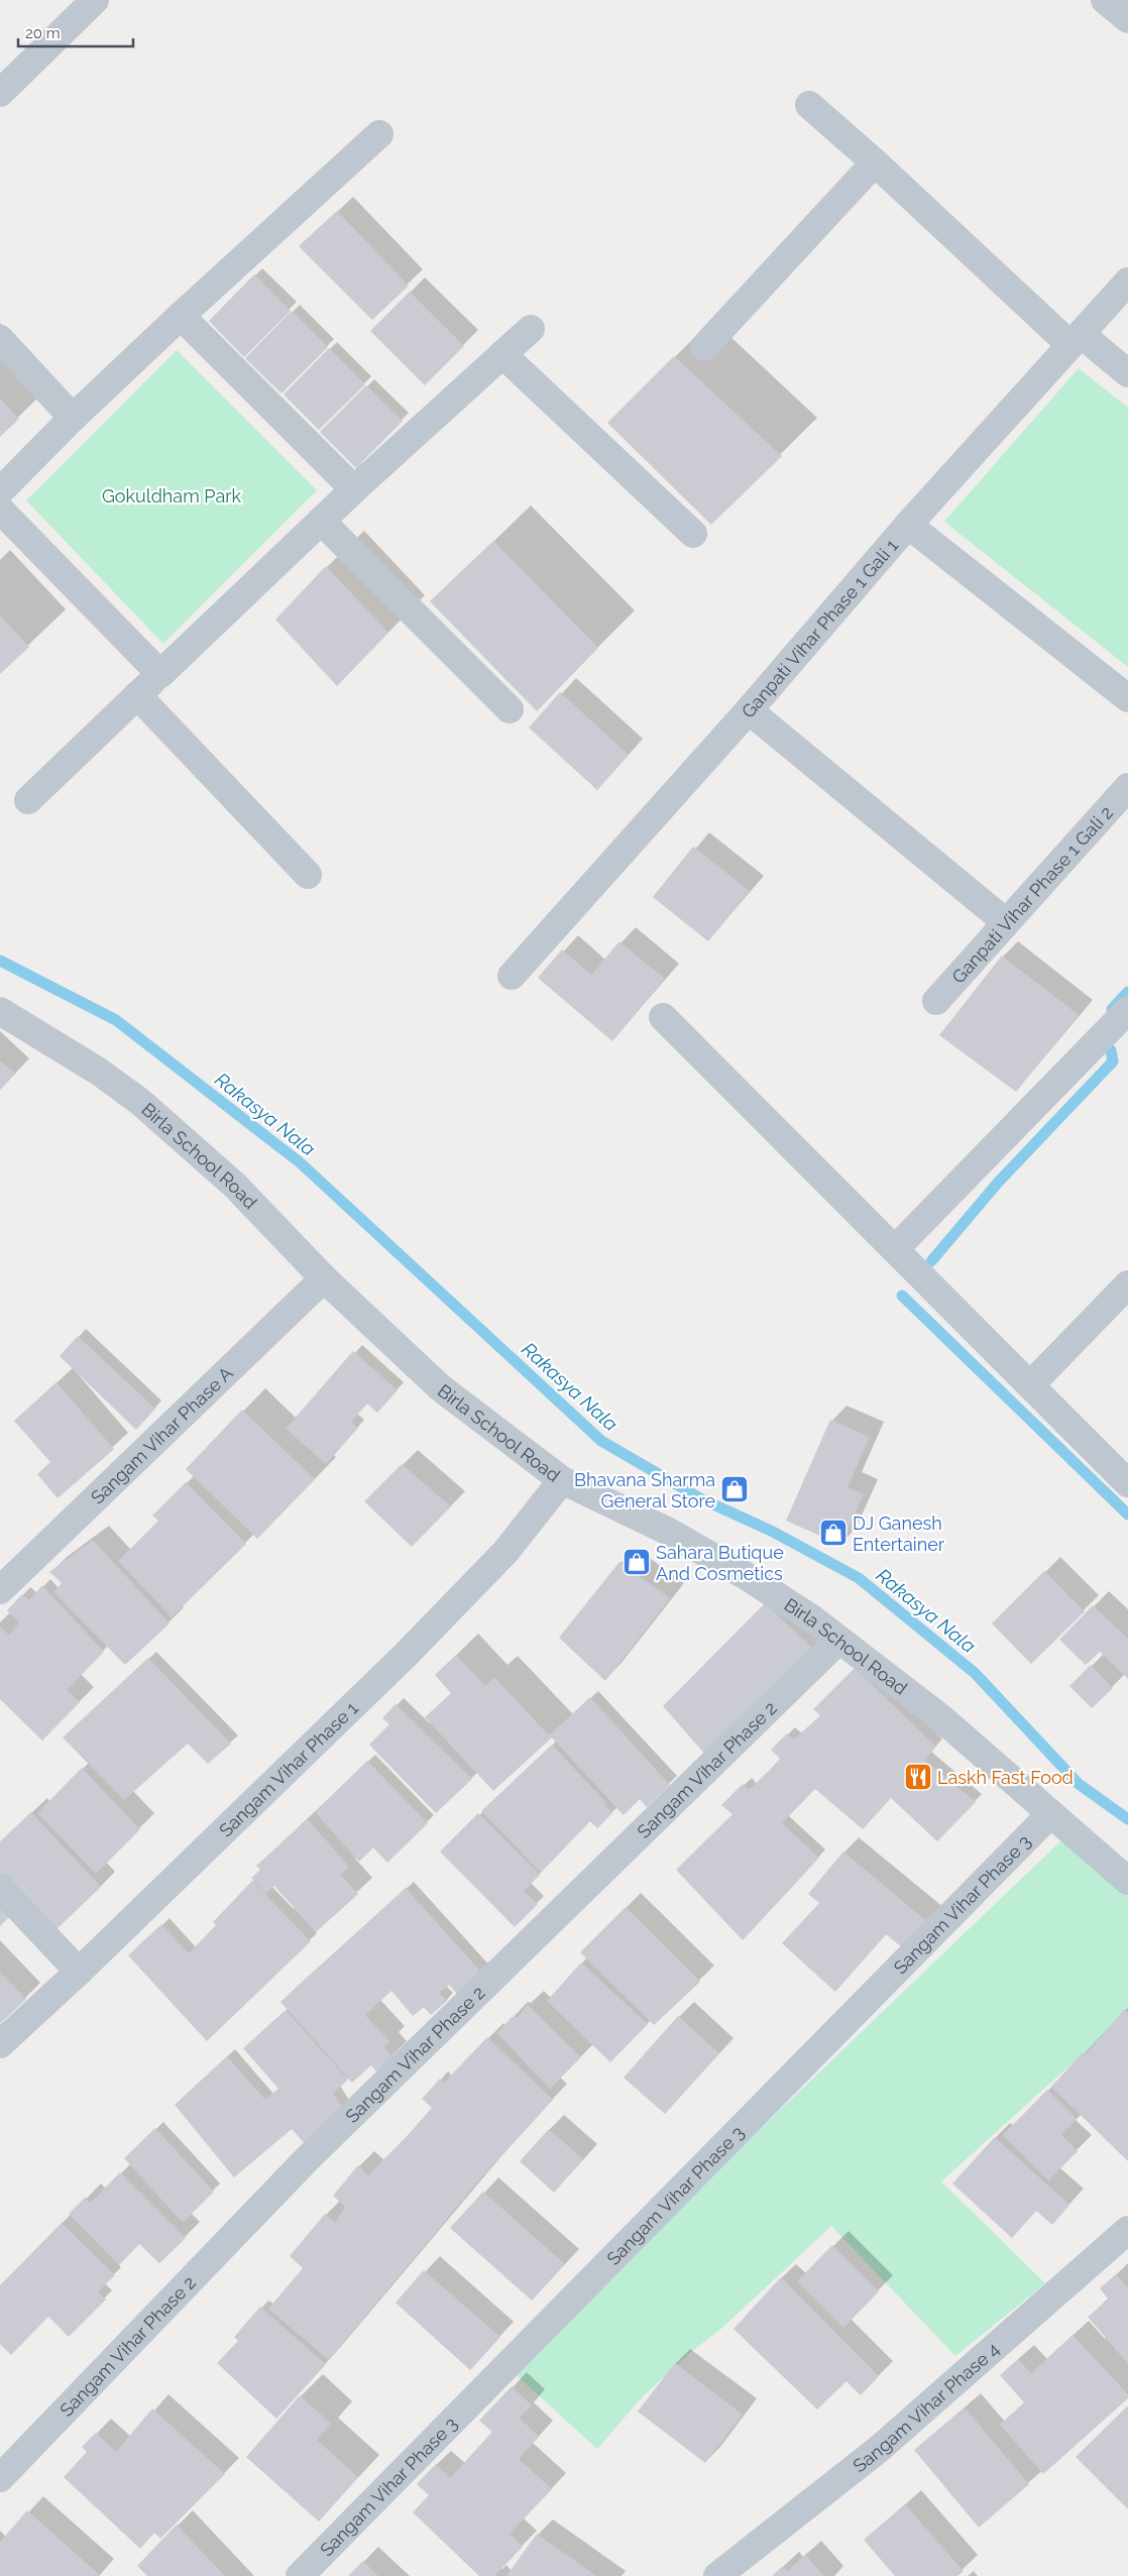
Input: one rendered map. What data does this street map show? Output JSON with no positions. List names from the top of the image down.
{
  "streets": {
    "street": [
      "Ganpati Vihar Phase 1 Gali 1",
      "Ganpati Vihar Phase 1 Gali 2",
      "Birla School Road",
      "Sangam Vihar Phase A",
      "Sangam Vihar Phase 1",
      "Sangam Vihar Phase 2",
      "Sangam Vihar Phase 3",
      "Sangam Vihar Phase 4"
    ]
  },
  "crossings": [
    ["Birla School Road", "Sangam Vihar Phase A"],
    ["Birla School Road", "Sangam Vihar Phase 1"],
    ["Birla School Road", "Sangam Vihar Phase 2"],
    ["Birla School Road", "Sangam Vihar Phase 3"]
  ],
  "water": ["Rakasya Nala"],
  "parks": ["Gokuldham Park"],
  "places": {
    "shop": ["Bhavana Sharma General Store", "DJ Ganesh Entertainer", "Sahara Butique And Cosmetics"],
    "restaurant": ["Laskh Fast Food"]
  },
  "scale_bar": "20 m"
}
